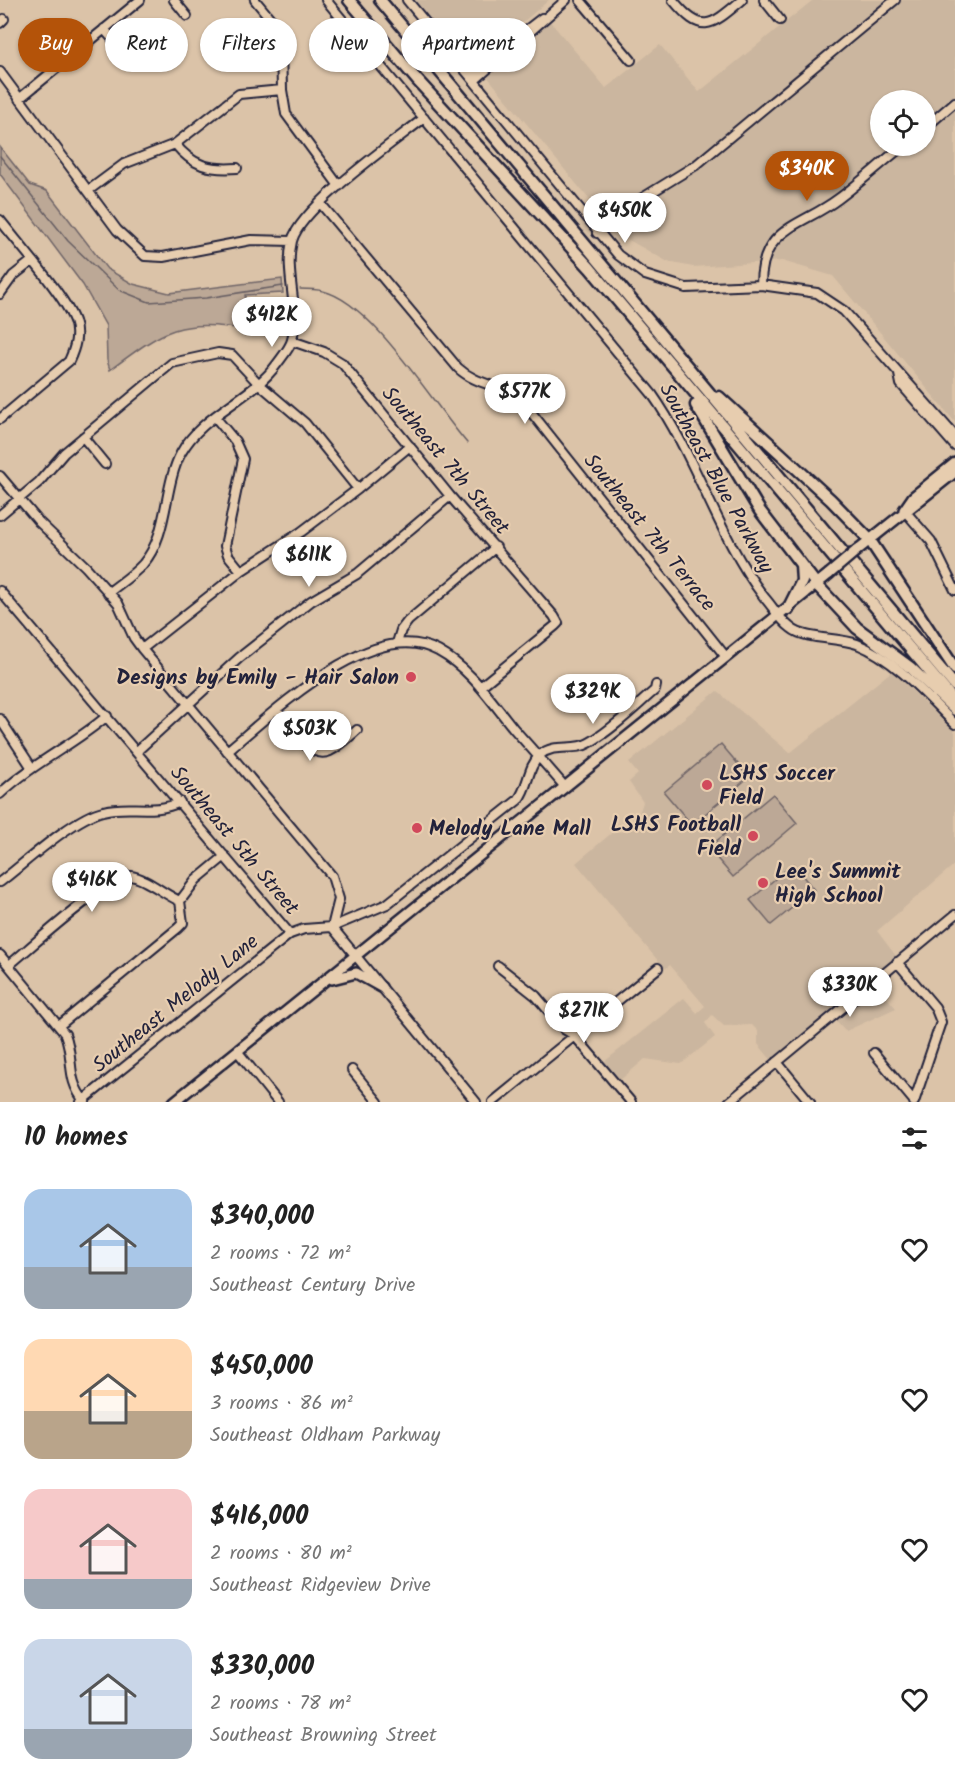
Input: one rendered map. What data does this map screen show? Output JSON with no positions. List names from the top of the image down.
{
  "streets": {
    "street": [
      "Southeast 7th Street",
      "Southeast Blue Parkway",
      "Southeast 7th Terrace",
      "Southeast 5th Street",
      "Southeast Melody Lane"
    ]
  },
  "crossings": [
    ["Southeast 5th Street", "Southeast Melody Lane"]
  ],
  "places": [
    "Designs by Emily - Hair Salon",
    "LSHS Soccer Field",
    "Melody Lane Mall",
    "LSHS Football Field",
    "Lee's Summit High School"
  ],
  "page": {
    "chip": [
      "Buy",
      "Rent",
      "Filters",
      "New",
      "Apartment"
    ],
    "price": [
      "$340K",
      "$450K",
      "$412K",
      "$577K",
      "$611K",
      "$329K",
      "$503K",
      "$416K",
      "$330K",
      "$271K"
    ],
    "heading": "10 homes",
    "list": [
      {
        "name": "$340,000",
        "note": "2 rooms · 72 m² · Southeast Century Drive"
      },
      {
        "name": "$450,000",
        "note": "3 rooms · 86 m² · Southeast Oldham Parkway"
      },
      {
        "name": "$416,000",
        "note": "2 rooms · 80 m² · Southeast Ridgeview Drive"
      },
      {
        "name": "$330,000",
        "note": "2 rooms · 78 m² · Southeast Browning Street"
      }
    ]
  }
}
